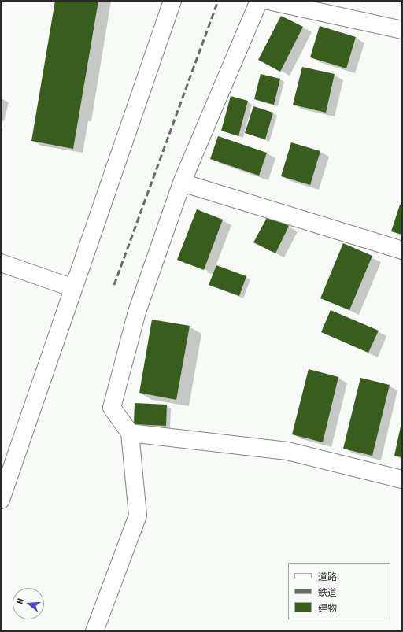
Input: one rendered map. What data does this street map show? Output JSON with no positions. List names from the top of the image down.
{
  "legend": ["道路", "鉄道", "建物"],
  "north": "left"
}
